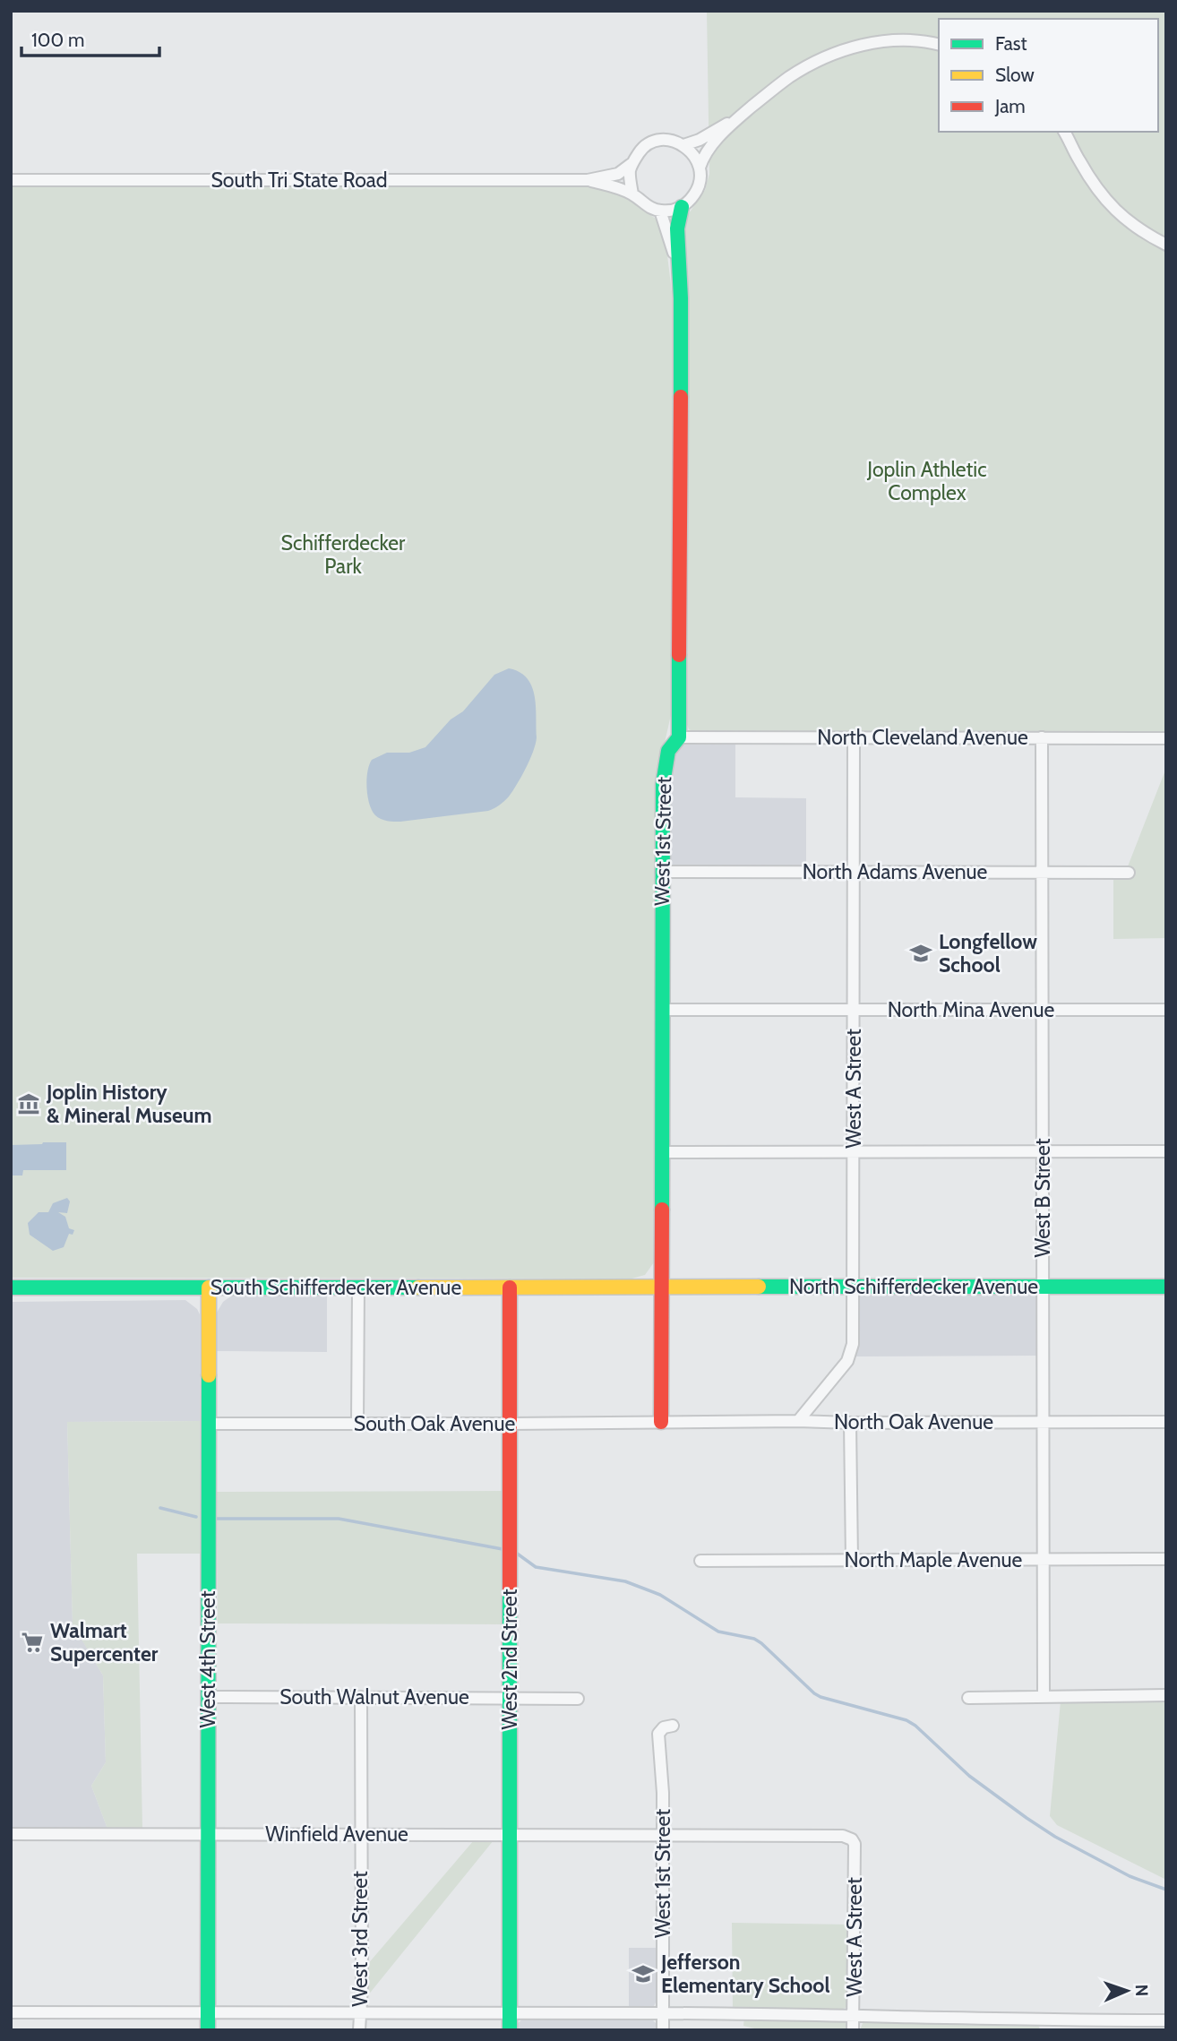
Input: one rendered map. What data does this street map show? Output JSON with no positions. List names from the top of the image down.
{
  "streets": {
    "street": [
      "South Tri State Road",
      "North Cleveland Avenue",
      "West 1st Street",
      "North Adams Avenue",
      "North Mina Avenue",
      "West A Street",
      "West B Street",
      "North Schifferdecker Avenue",
      "South Schifferdecker Avenue",
      "North Oak Avenue",
      "South Oak Avenue",
      "North Maple Avenue",
      "West 4th Street",
      "West 2nd Street",
      "South Walnut Avenue",
      "Winfield Avenue",
      "West 3rd Street"
    ]
  },
  "crossings": [
    ["South Tri State Road", "West 1st Street"],
    ["North Cleveland Avenue", "West 1st Street"],
    ["North Cleveland Avenue", "West A Street"],
    ["North Cleveland Avenue", "West B Street"],
    ["West 1st Street", "North Adams Avenue"],
    ["West 1st Street", "North Mina Avenue"],
    ["West 1st Street", "North Schifferdecker Avenue"],
    ["West 1st Street", "South Schifferdecker Avenue"],
    ["West 1st Street", "North Oak Avenue"],
    ["West 1st Street", "South Oak Avenue"],
    ["West 1st Street", "Winfield Avenue"],
    ["North Adams Avenue", "West A Street"],
    ["North Adams Avenue", "West B Street"],
    ["North Mina Avenue", "West A Street"],
    ["North Mina Avenue", "West B Street"],
    ["West A Street", "North Schifferdecker Avenue"],
    ["West A Street", "North Oak Avenue"],
    ["West A Street", "Winfield Avenue"],
    ["West B Street", "North Schifferdecker Avenue"],
    ["West B Street", "North Oak Avenue"],
    ["West B Street", "North Maple Avenue"],
    ["North Schifferdecker Avenue", "South Schifferdecker Avenue"],
    ["South Schifferdecker Avenue", "West 4th Street"],
    ["South Schifferdecker Avenue", "West 2nd Street"],
    ["North Oak Avenue", "South Oak Avenue"],
    ["South Oak Avenue", "West 4th Street"],
    ["South Oak Avenue", "West 2nd Street"],
    ["West 4th Street", "South Walnut Avenue"],
    ["West 4th Street", "Winfield Avenue"],
    ["West 2nd Street", "South Walnut Avenue"],
    ["West 2nd Street", "Winfield Avenue"],
    ["South Walnut Avenue", "West 3rd Street"],
    ["Winfield Avenue", "West 3rd Street"]
  ],
  "parks": ["Joplin Athletic Complex", "Schifferdecker Park"],
  "places": {
    "school or university": ["Longfellow School", "Jefferson Elementary School"],
    "museum": ["Joplin History & Mineral Museum"],
    "supermarket": ["Walmart Supercenter"]
  },
  "legend": ["Fast", "Slow", "Jam"],
  "scale_bar": "100 m",
  "north": "right"
}
